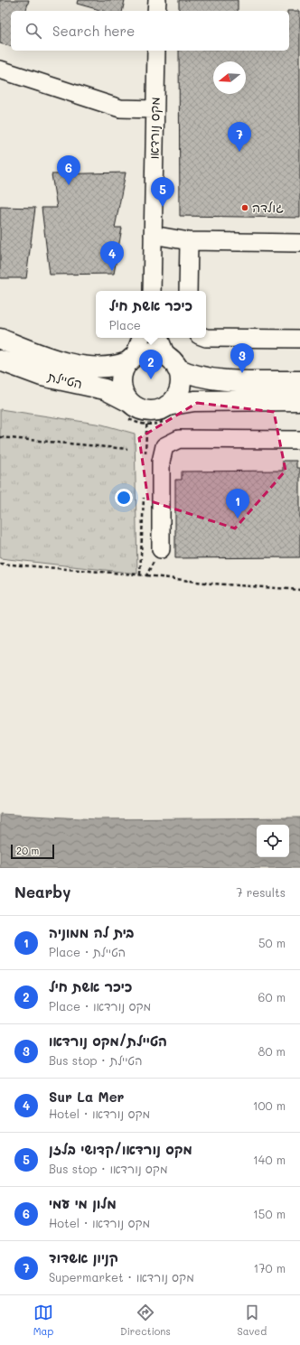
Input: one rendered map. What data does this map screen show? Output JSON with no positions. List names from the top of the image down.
{
  "streets": {
    "main road": ["הטיילת"],
    "street": ["מקס נורדאו"]
  },
  "places": ["גולדה"],
  "scale_bar": "20 m",
  "north": "left",
  "page": {
    "search": "Search here",
    "pins": [
      "7",
      "6",
      "5",
      "4",
      "3",
      "2",
      "1"
    ],
    "popup": ["כיכר אשת חיל", "Place"],
    "scale": "20 m",
    "heading": ["Nearby", "7 results"],
    "list": [
      {
        "mark": "1",
        "name": "בית לה ממוניה",
        "note": "Place · הטיילת",
        "value": "50 m"
      },
      {
        "mark": "2",
        "name": "כיכר אשת חיל",
        "note": "Place · מקס נורדאו",
        "value": "60 m"
      },
      {
        "mark": "3",
        "name": "הטיילת/מקס נורדאו",
        "note": "Bus stop · הטיילת",
        "value": "80 m"
      },
      {
        "mark": "4",
        "name": "Sur La Mer",
        "note": "Hotel · מקס נורדאו",
        "value": "100 m"
      },
      {
        "mark": "5",
        "name": "מקס נורדאו/קדושי בלזן",
        "note": "Bus stop · מקס נורדאו",
        "value": "140 m"
      },
      {
        "mark": "6",
        "name": "מלון מי עמי",
        "note": "Hotel · מקס נורדאו",
        "value": "150 m"
      },
      {
        "mark": "7",
        "name": "קניון אשדוד",
        "note": "Supermarket · מקס נורדאו",
        "value": "170 m"
      }
    ],
    "nav": ["Map", "Directions", "Saved"]
  }
}
